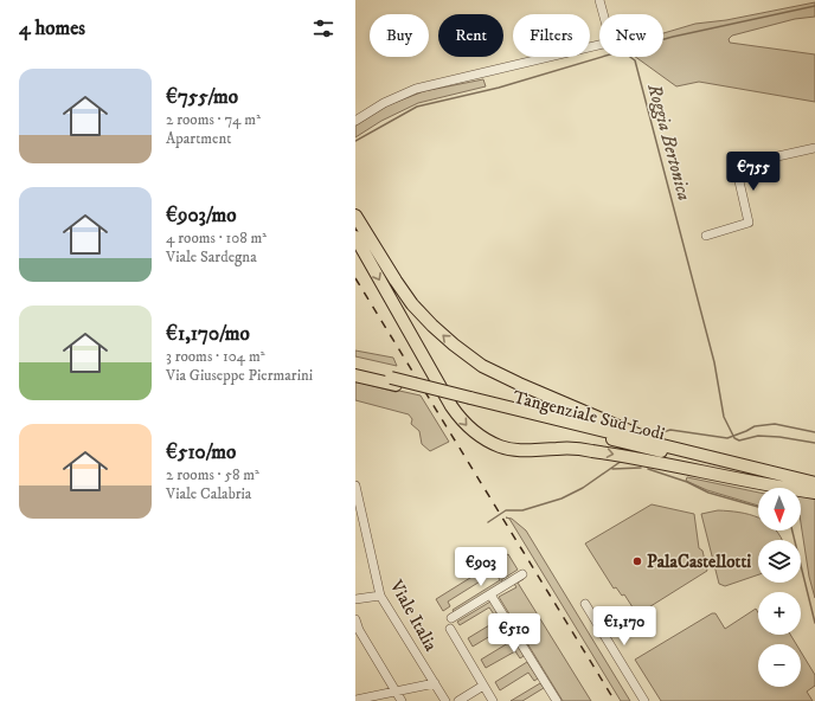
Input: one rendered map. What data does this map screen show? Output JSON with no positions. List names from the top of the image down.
{
  "streets": {
    "highway": ["Tangenziale Sud Lodi"],
    "street": ["Viale Italia"]
  },
  "water": ["Roggia Bertonica"],
  "places": ["PalaCastellotti"],
  "north": "bottom",
  "page": {
    "heading": "4 homes",
    "chip": [
      "Buy",
      "Rent",
      "Filters",
      "New"
    ],
    "list": [
      {
        "name": "€755/mo",
        "note": "2 rooms · 74 m² · Apartment"
      },
      {
        "name": "€903/mo",
        "note": "4 rooms · 108 m² · Viale Sardegna"
      },
      {
        "name": "€1,170/mo",
        "note": "3 rooms · 104 m² · Via Giuseppe Piermarini"
      },
      {
        "name": "€510/mo",
        "note": "2 rooms · 58 m² · Viale Calabria"
      }
    ],
    "price": [
      "€755",
      "€903",
      "€1,170",
      "€510"
    ],
    "map_buttons": ["+", "−"]
  }
}
